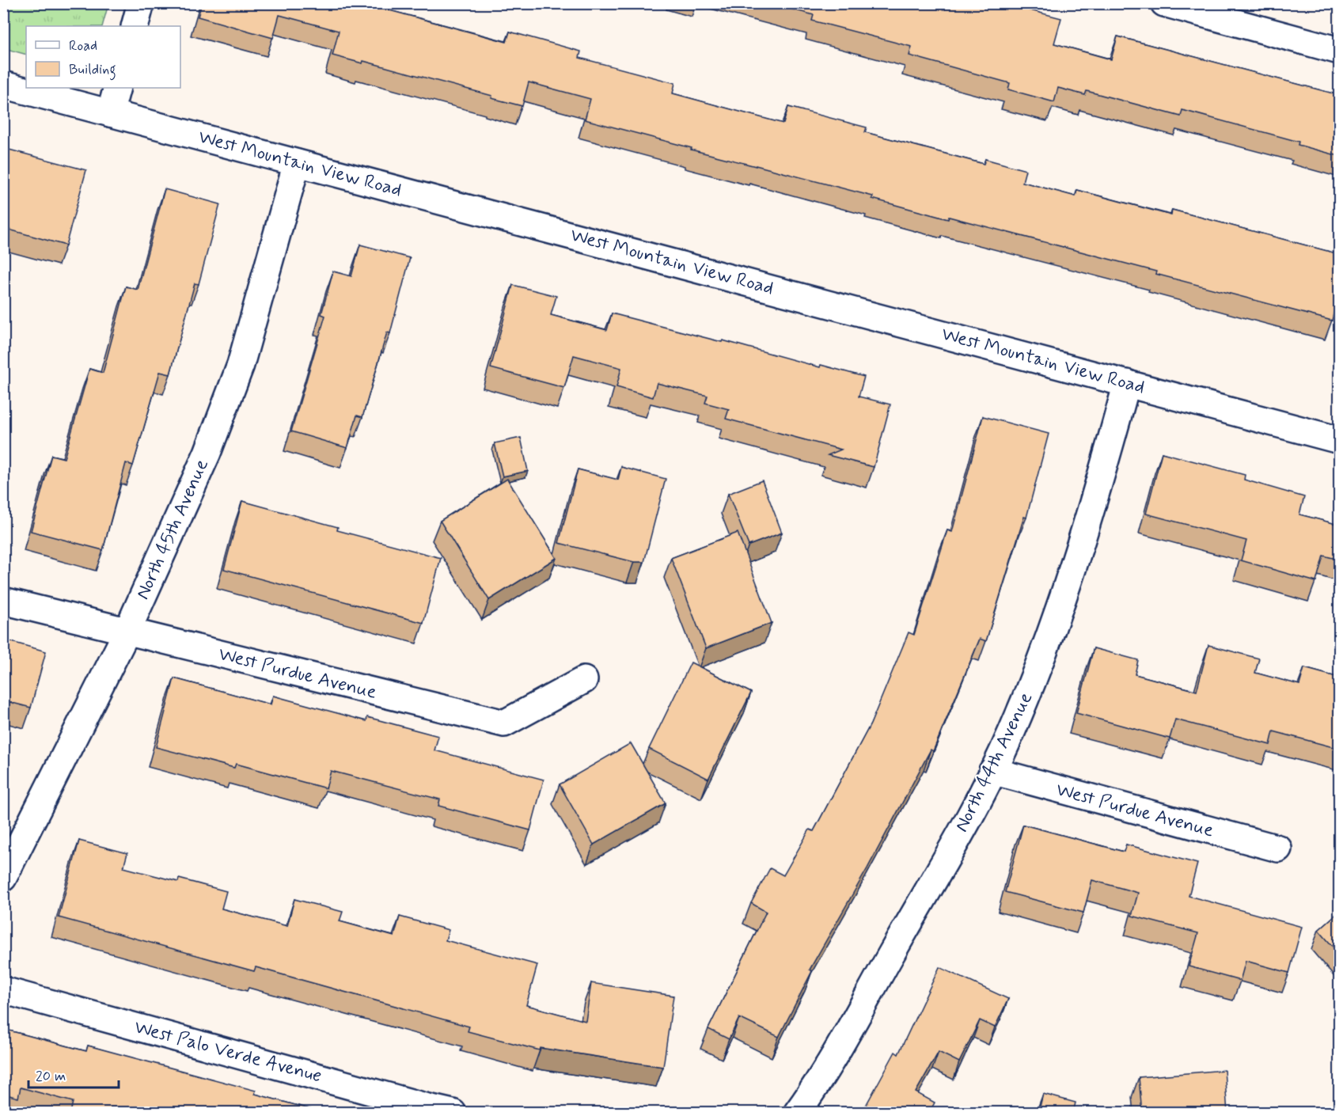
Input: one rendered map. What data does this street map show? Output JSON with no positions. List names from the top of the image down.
{
  "streets": {
    "street": [
      "West Mountain View Road",
      "North 45th Avenue",
      "West Purdue Avenue",
      "North 44th Avenue",
      "West Palo Verde Avenue"
    ]
  },
  "crossings": [
    ["West Mountain View Road", "North 45th Avenue"],
    ["West Mountain View Road", "North 44th Avenue"],
    ["North 45th Avenue", "West Purdue Avenue"],
    ["West Purdue Avenue", "North 44th Avenue"]
  ],
  "legend": ["Road", "Building"],
  "scale_bar": "20 m"
}
